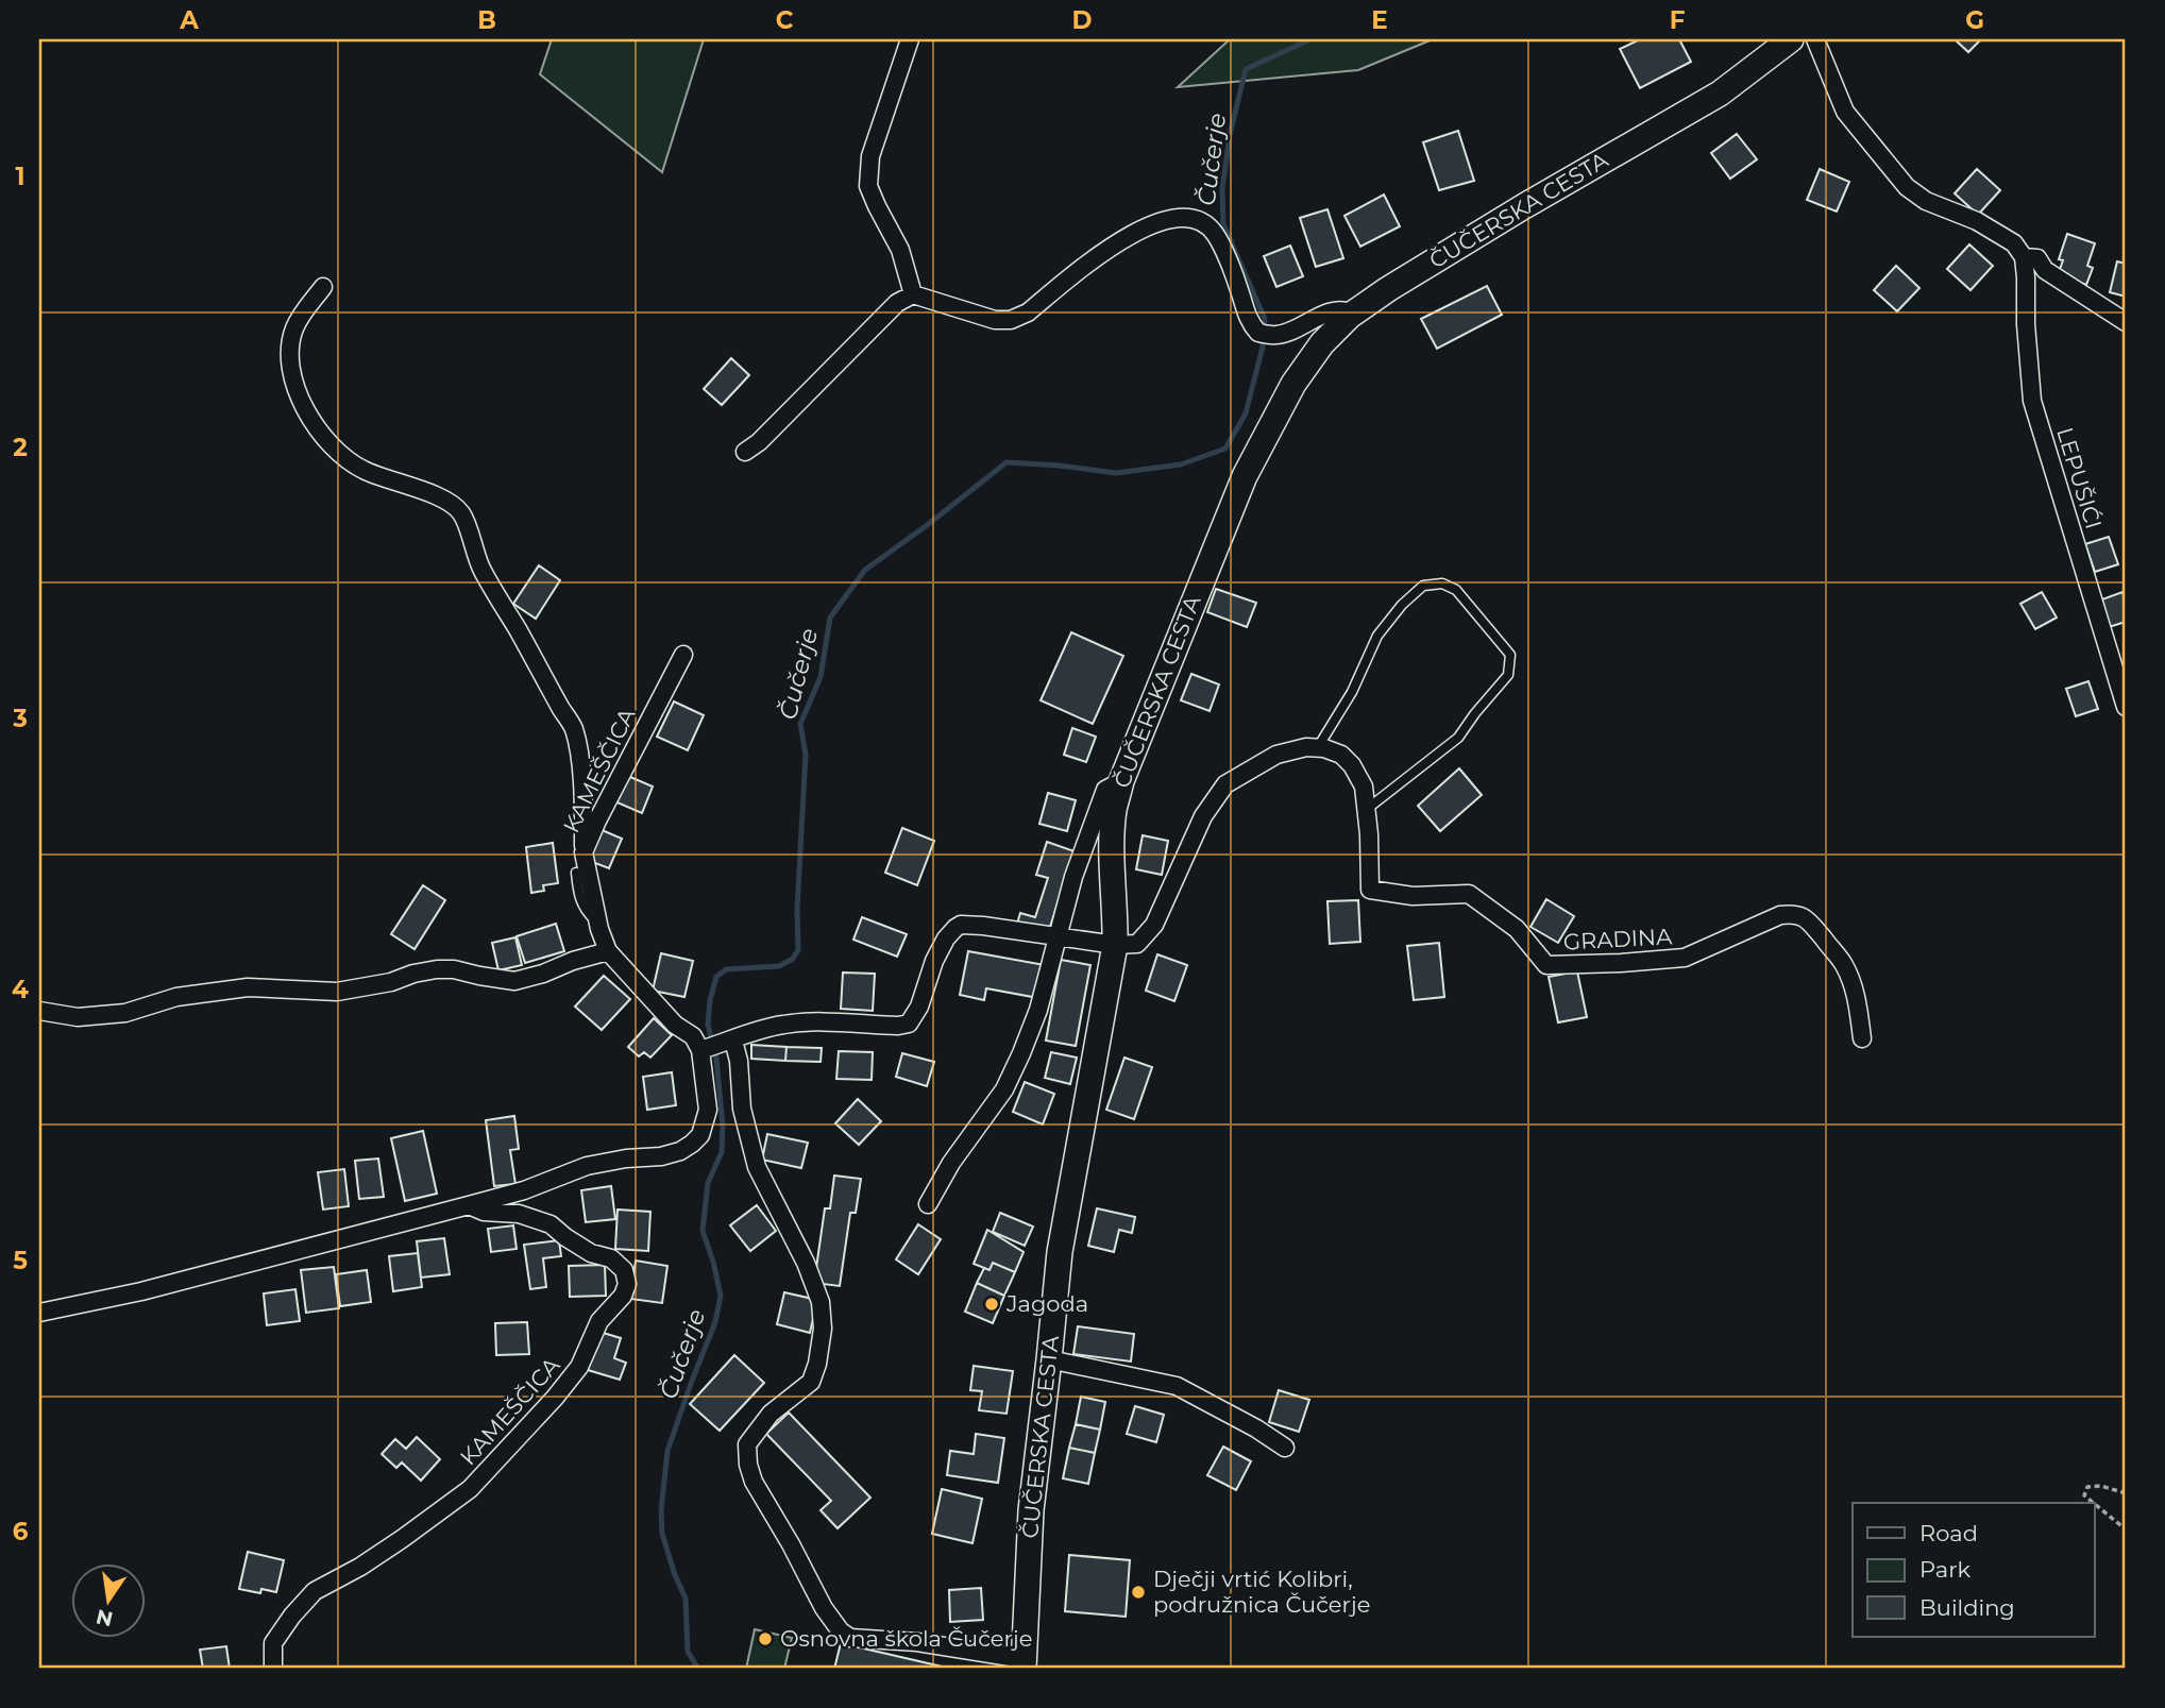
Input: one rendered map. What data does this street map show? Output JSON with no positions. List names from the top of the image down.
{
  "streets": {
    "street": [
      "ČUČERSKA CESTA",
      "LEPUŠIĆI",
      "KAMEŠČICA",
      "GRADINA"
    ]
  },
  "water": ["Čučerje"],
  "places": ["Jagoda", "Dječji vrtić Kolibri, podružnica Čučerje", "Osnovna škola Čučerje"],
  "legend": ["Road", "Park", "Building"],
  "north": "bottom",
  "grid": {
    "columns": [
      "A",
      "B",
      "C",
      "D",
      "E",
      "F",
      "G"
    ],
    "rows": [
      "1",
      "2",
      "3",
      "4",
      "5",
      "6"
    ]
  }
}
